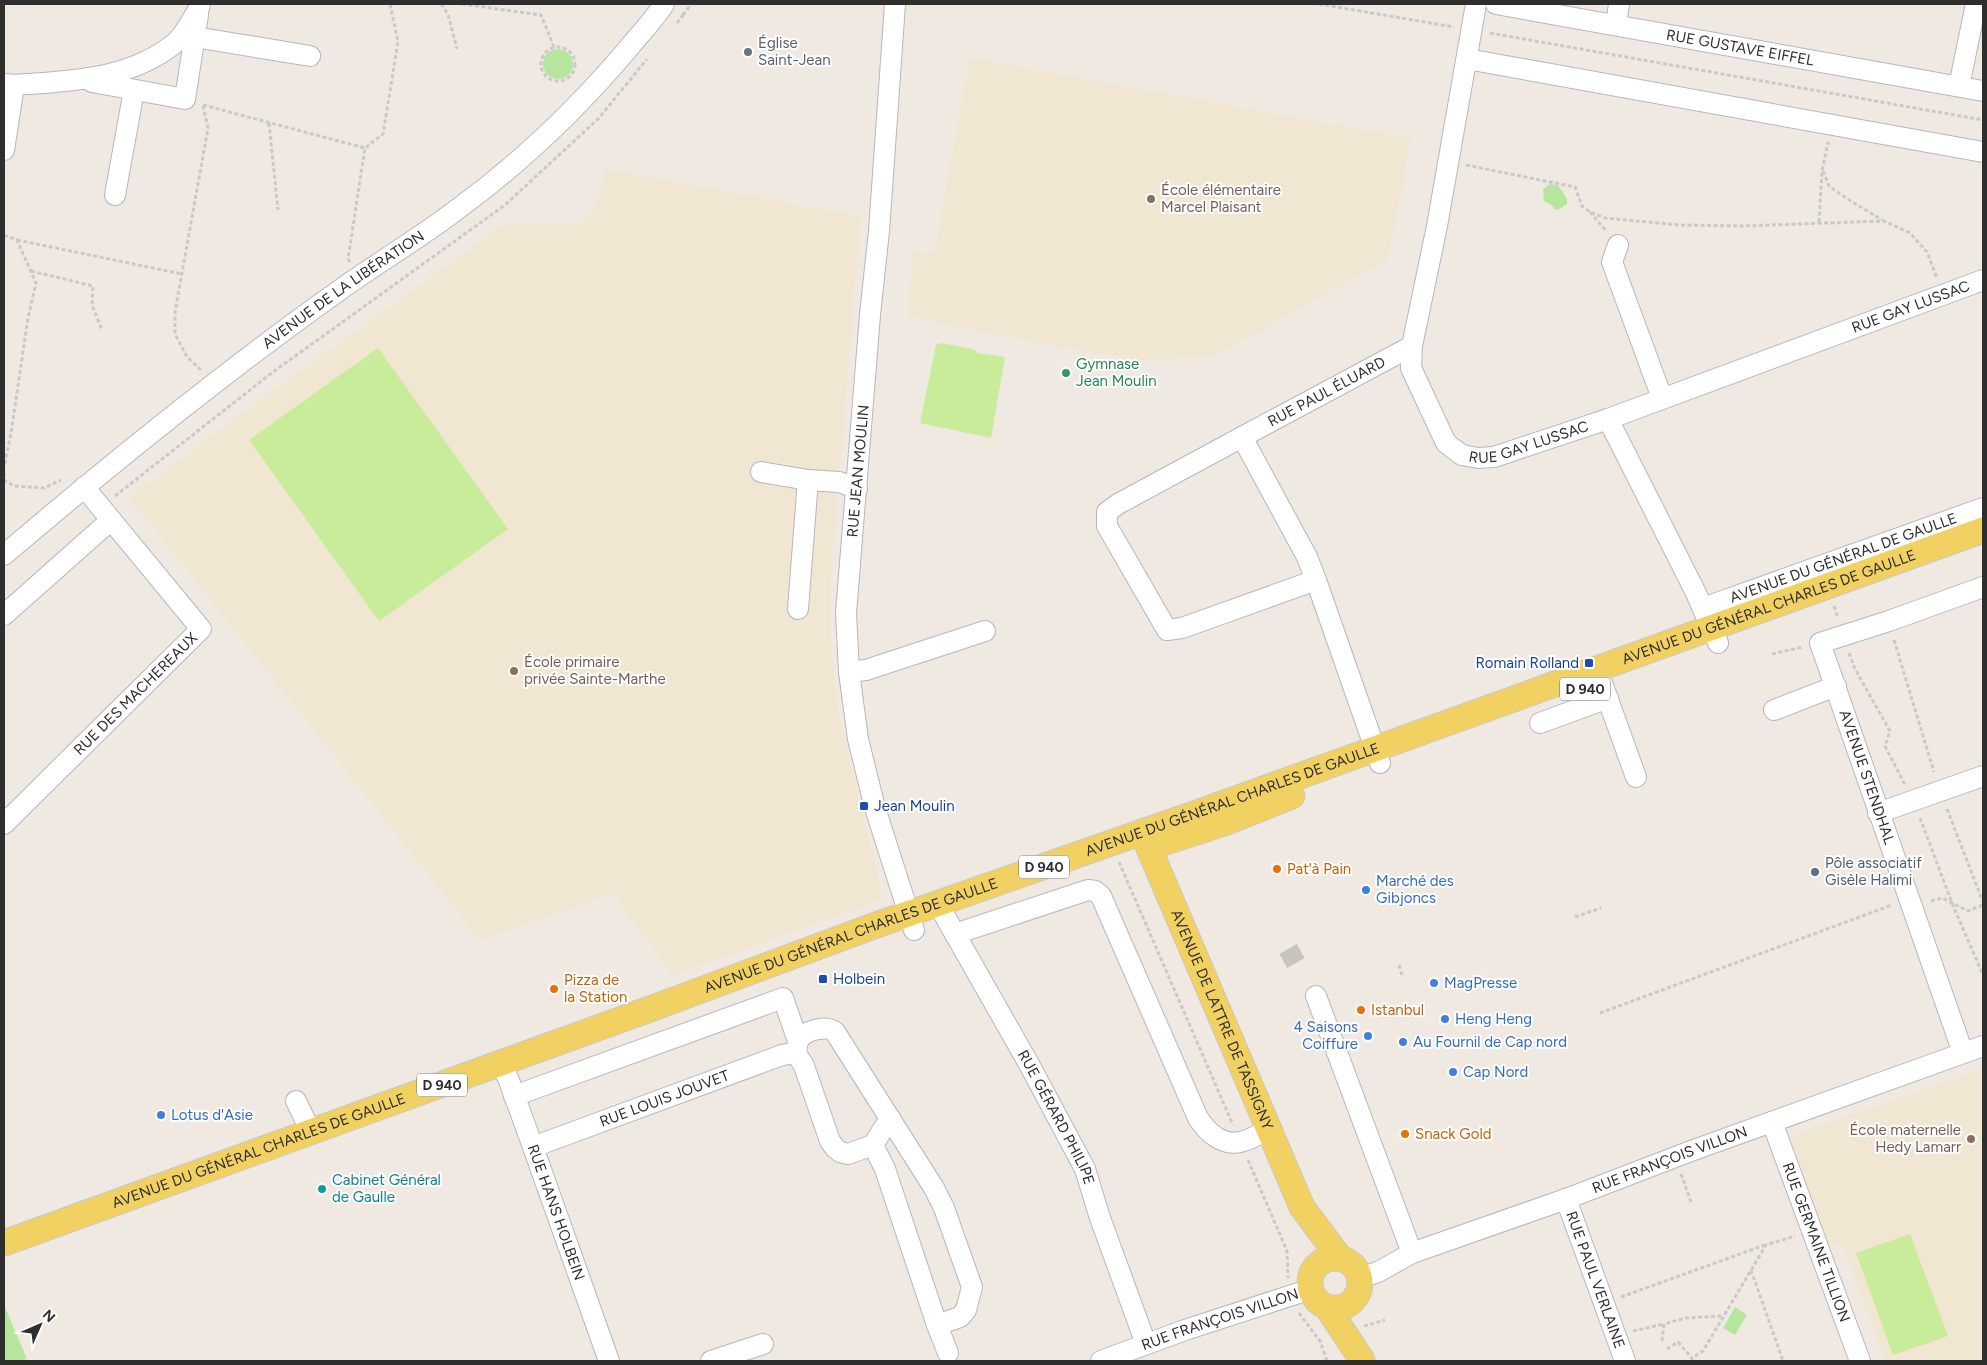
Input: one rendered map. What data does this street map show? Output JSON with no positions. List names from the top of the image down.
{
  "streets": {
    "main road": ["AVENUE DU GÉNÉRAL CHARLES DE GAULLE", "D 940", "AVENUE DE LATTRE DE TASSIGNY"],
    "street": [
      "RUE GUSTAVE EIFFEL",
      "AVENUE DE LA LIBÉRATION",
      "RUE GAY LUSSAC",
      "RUE PAUL ÉLUARD",
      "RUE JEAN MOULIN",
      "AVENUE DU GÉNÉRAL DE GAULLE",
      "RUE DES MACHEREAUX",
      "AVENUE STENDHAL",
      "RUE LOUIS JOUVET",
      "RUE GÉRARD PHILIPE",
      "RUE FRANÇOIS VILLON",
      "RUE HANS HOLBEIN",
      "RUE GERMAINE TILLION",
      "RUE PAUL VERLAINE"
    ]
  },
  "crossings": [
    ["AVENUE DE LA LIBÉRATION", "RUE DES MACHEREAUX"],
    ["RUE GAY LUSSAC", "RUE PAUL ÉLUARD"],
    ["RUE JEAN MOULIN", "AVENUE DU GÉNÉRAL CHARLES DE GAULLE"],
    ["AVENUE DU GÉNÉRAL DE GAULLE", "AVENUE DU GÉNÉRAL CHARLES DE GAULLE"],
    ["AVENUE DU GÉNÉRAL CHARLES DE GAULLE", "AVENUE DE LATTRE DE TASSIGNY"],
    ["AVENUE DU GÉNÉRAL CHARLES DE GAULLE", "RUE GÉRARD PHILIPE"],
    ["AVENUE DU GÉNÉRAL CHARLES DE GAULLE", "RUE HANS HOLBEIN"],
    ["AVENUE STENDHAL", "RUE FRANÇOIS VILLON"],
    ["AVENUE DE LATTRE DE TASSIGNY", "RUE FRANÇOIS VILLON"],
    ["RUE LOUIS JOUVET", "RUE HANS HOLBEIN"],
    ["RUE GÉRARD PHILIPE", "RUE FRANÇOIS VILLON"],
    ["RUE FRANÇOIS VILLON", "RUE GERMAINE TILLION"],
    ["RUE FRANÇOIS VILLON", "RUE PAUL VERLAINE"]
  ],
  "places": {
    "other": [
      "Église Saint-Jean",
      "École élémentaire Marcel Plaisant",
      "Gymnase Jean Moulin",
      "École primaire privée Sainte-Marthe",
      "Pat'à Pain",
      "Pôle associatif Gisèle Halimi",
      "Marché des Gibjoncs",
      "MagPresse",
      "Pizza de la Station",
      "Istanbul",
      "Heng Heng",
      "4 Saisons Coiffure",
      "Au Fournil de Cap nord",
      "Cap Nord",
      "Lotus d'Asie",
      "Snack Gold",
      "École maternelle Hedy Lamarr",
      "Cabinet Général de Gaulle"
    ],
    "transit": ["Romain Rolland", "Jean Moulin", "Holbein"]
  },
  "north": "top right"
}
